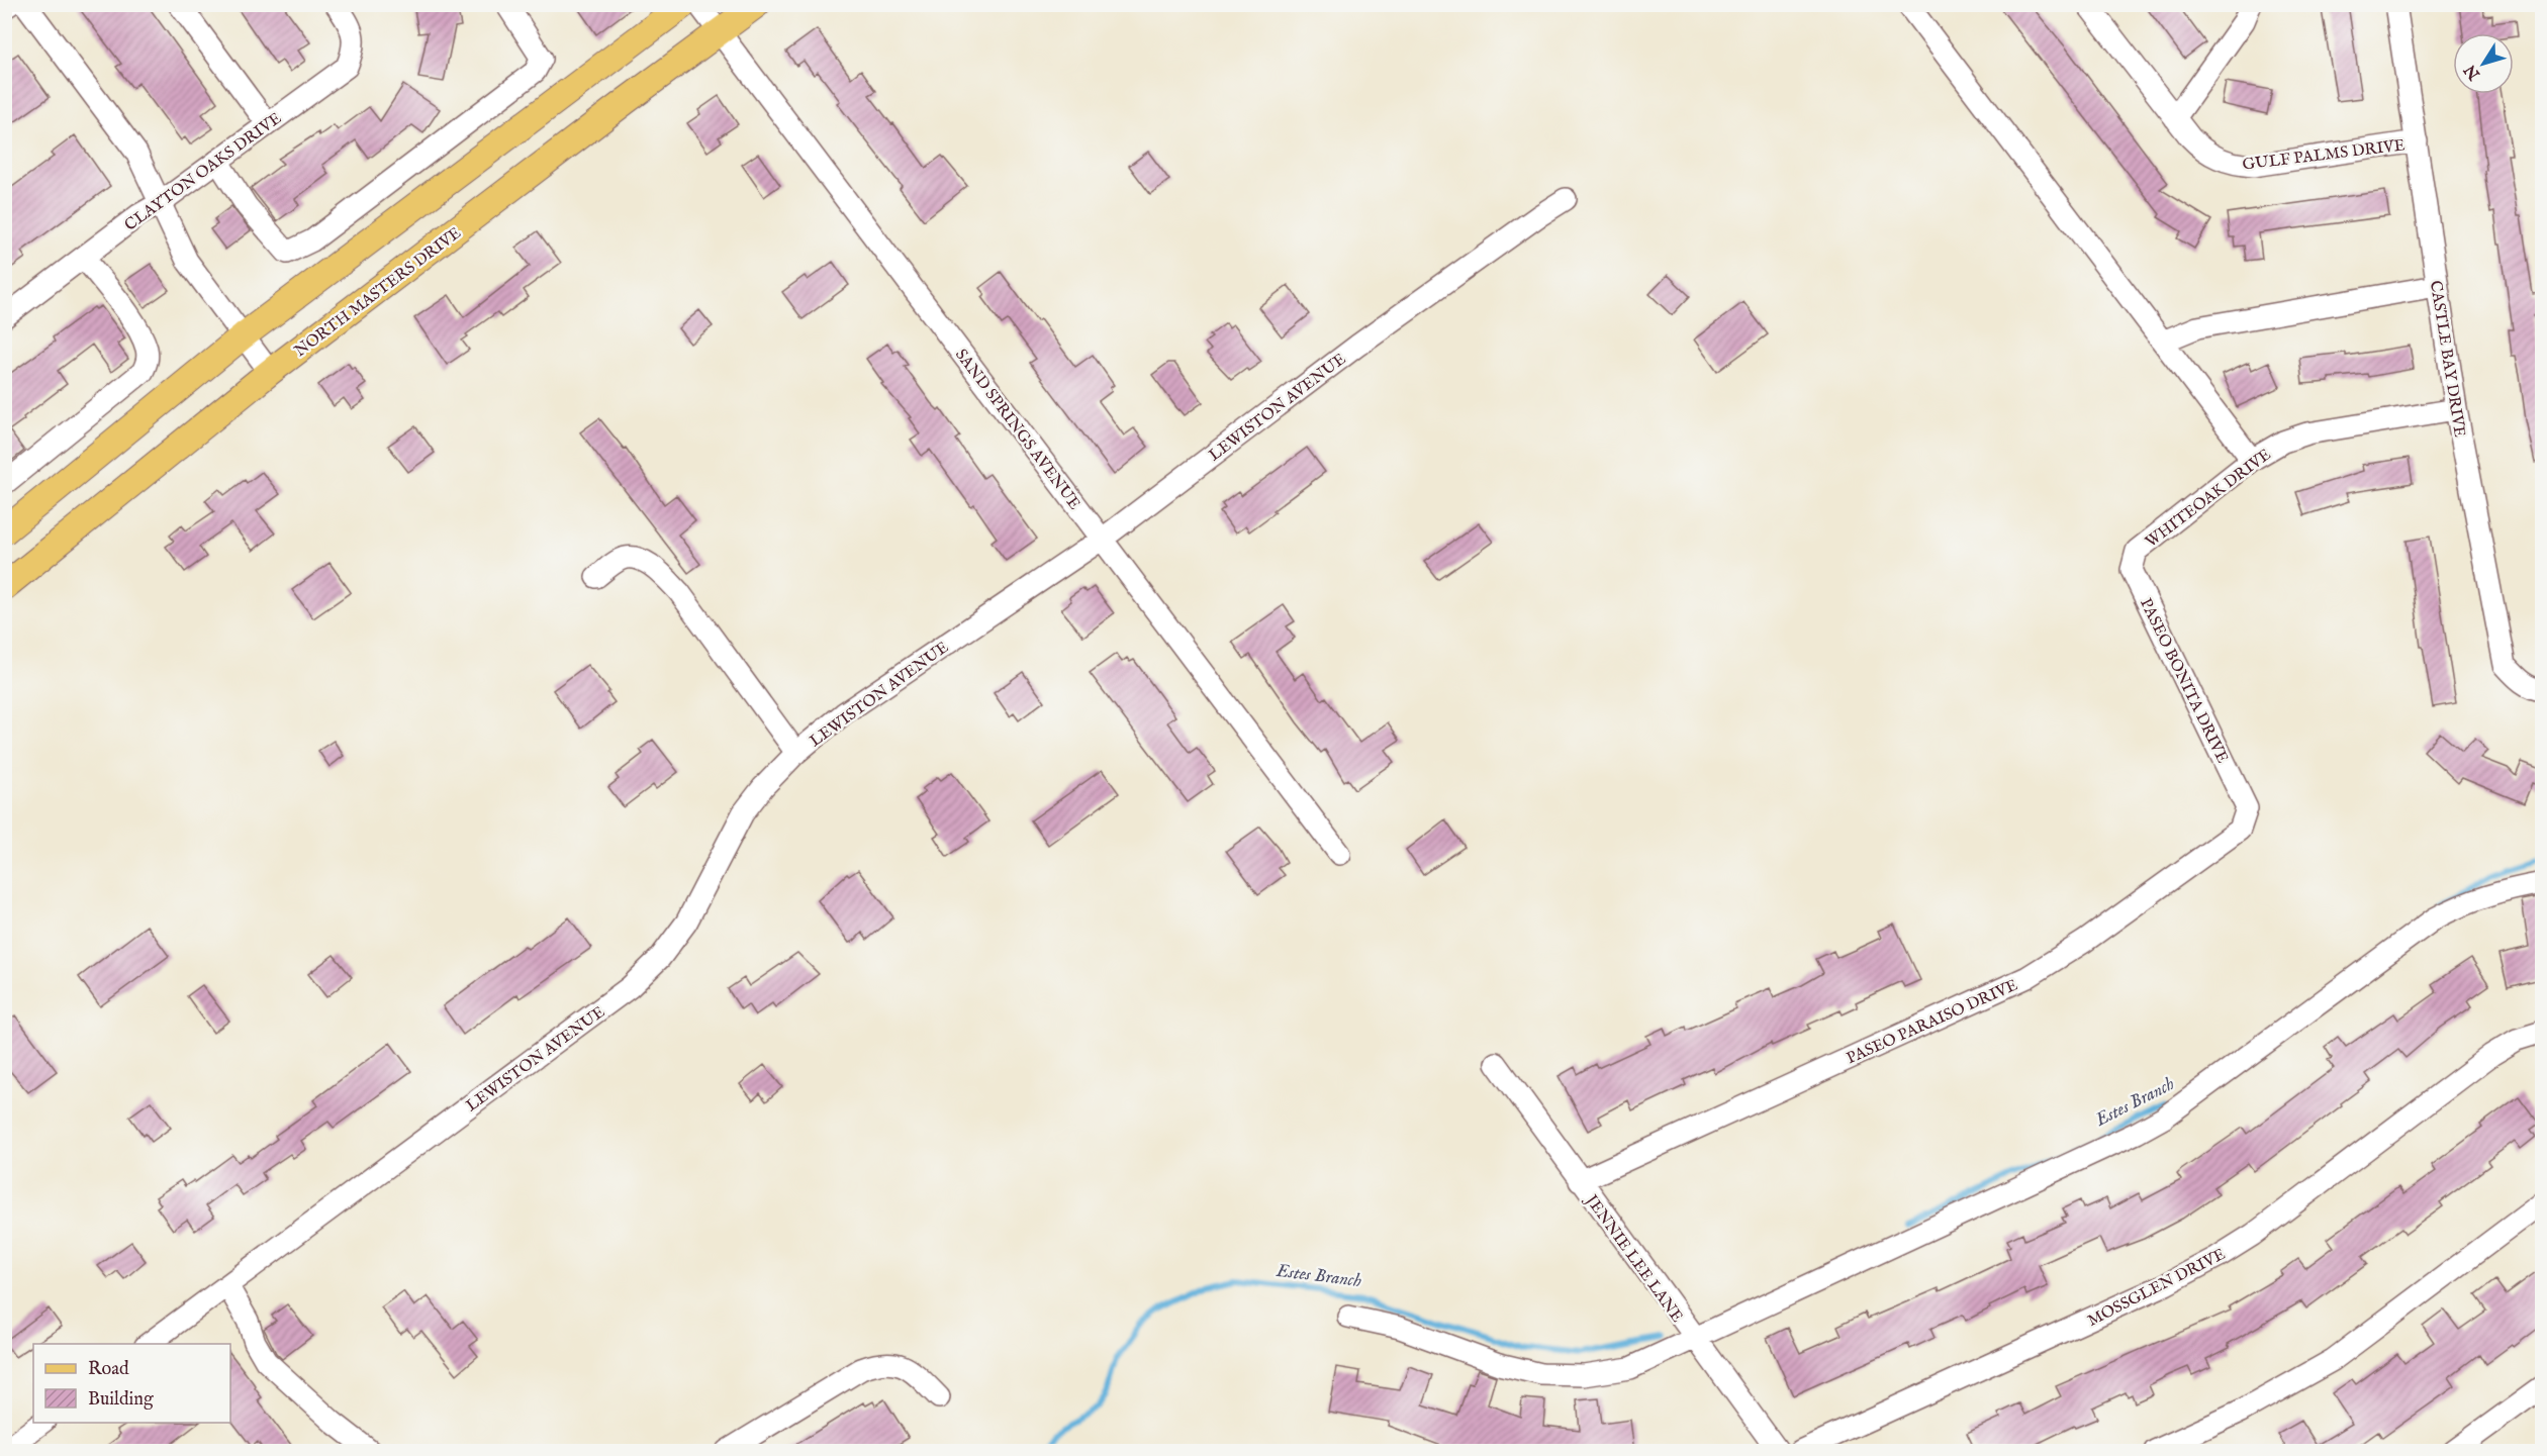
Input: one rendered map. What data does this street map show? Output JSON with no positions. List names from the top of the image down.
{
  "streets": {
    "main road": ["NORTH MASTERS DRIVE"],
    "street": [
      "GULF PALMS DRIVE",
      "CLAYTON OAKS DRIVE",
      "CASTLE BAY DRIVE",
      "LEWISTON AVENUE",
      "SAND SPRINGS AVENUE",
      "WHITEOAK DRIVE",
      "PASEO BONITA DRIVE",
      "PASEO PARAISO DRIVE",
      "JENNIE LEE LANE",
      "MOSSGLEN DRIVE"
    ]
  },
  "crossings": [
    ["GULF PALMS DRIVE", "CASTLE BAY DRIVE"],
    ["NORTH MASTERS DRIVE", "SAND SPRINGS AVENUE"],
    ["CASTLE BAY DRIVE", "WHITEOAK DRIVE"],
    ["LEWISTON AVENUE", "SAND SPRINGS AVENUE"],
    ["WHITEOAK DRIVE", "PASEO BONITA DRIVE"],
    ["PASEO BONITA DRIVE", "PASEO PARAISO DRIVE"],
    ["PASEO PARAISO DRIVE", "JENNIE LEE LANE"]
  ],
  "water": ["Estes Branch"],
  "legend": ["Road", "Building"],
  "north": "bottom left"
}
